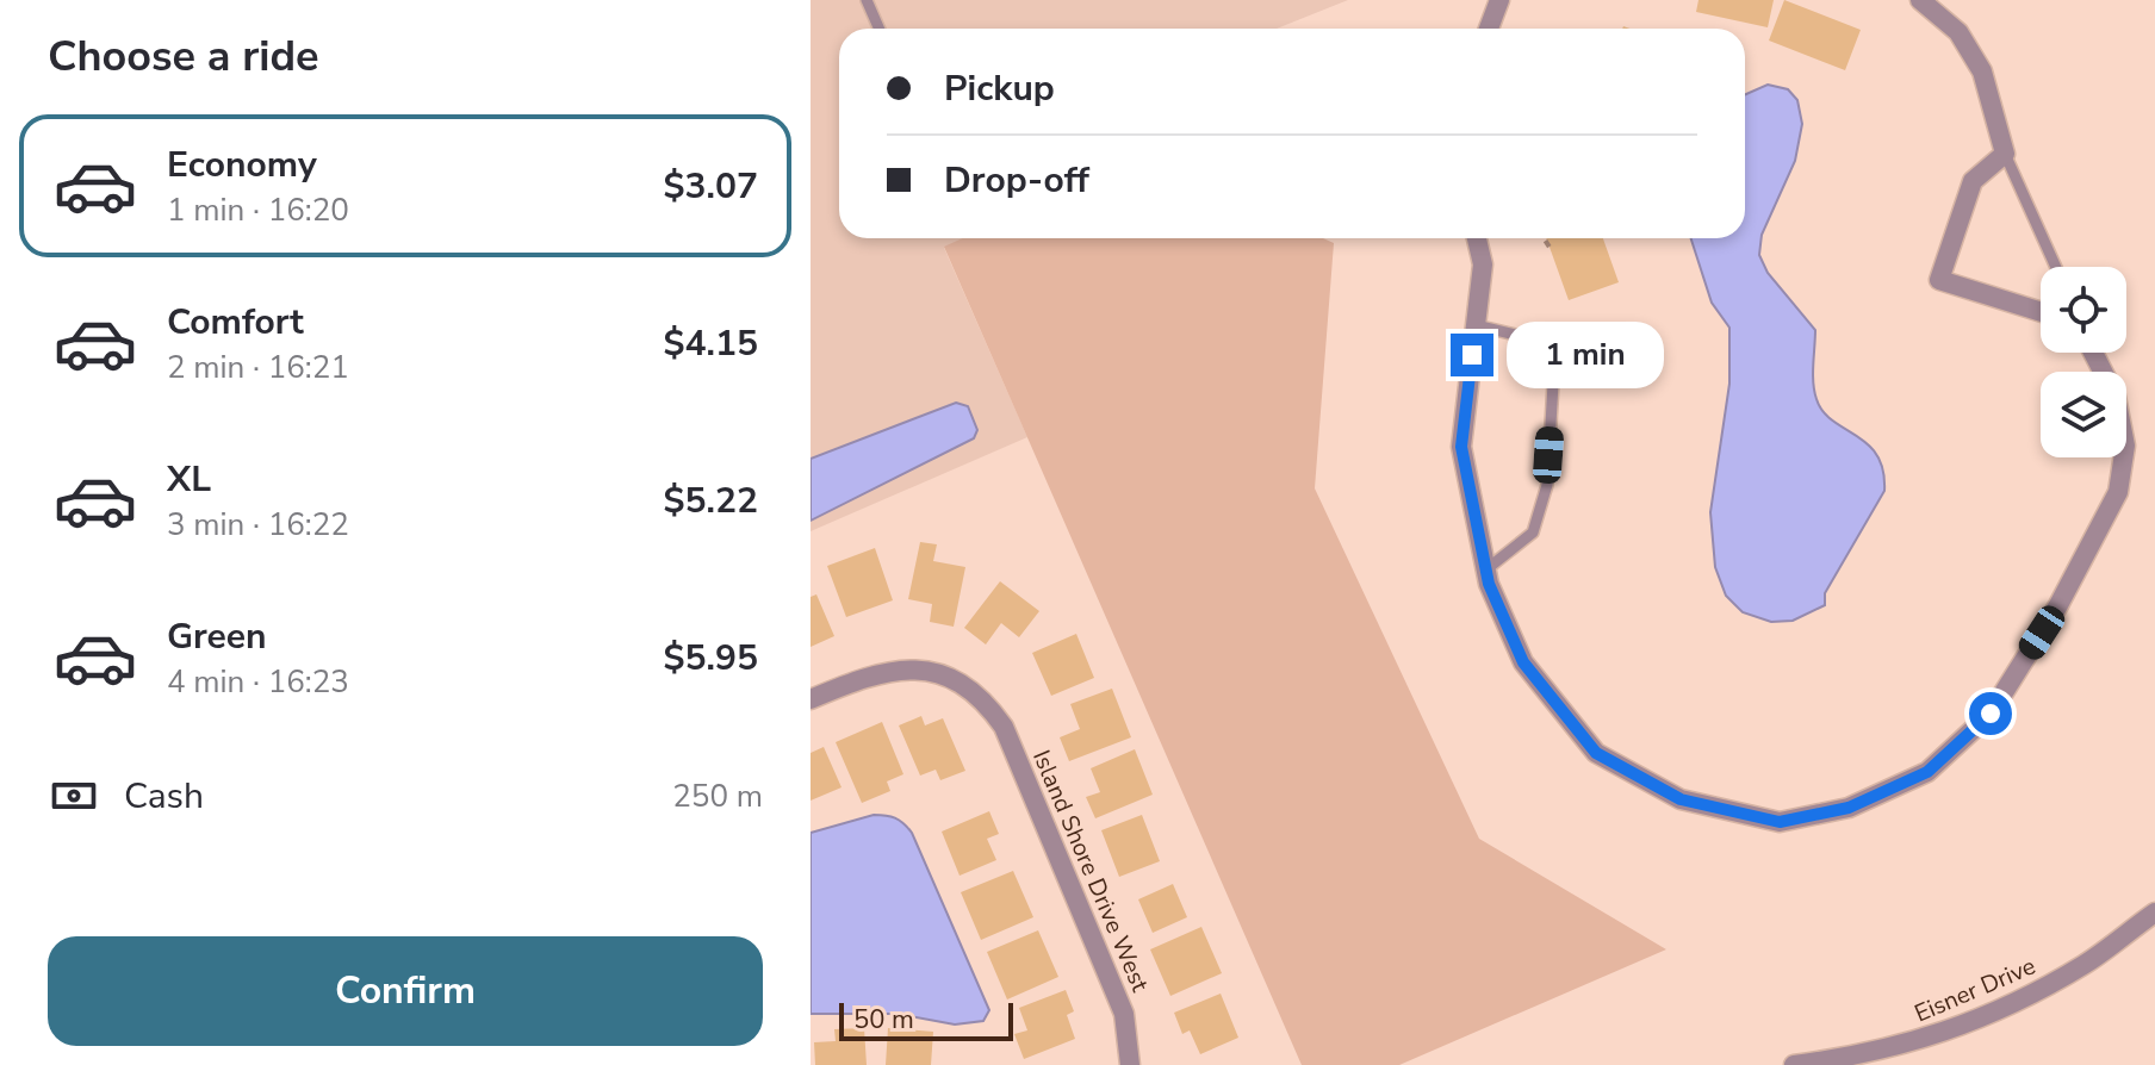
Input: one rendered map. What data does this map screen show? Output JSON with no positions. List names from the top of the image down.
{
  "streets": {
    "street": ["Island Shore Drive West", "Eisner Drive"]
  },
  "scale_bar": "50 m",
  "page": {
    "heading": "Choose a ride",
    "banner": ["Pickup", "Drop-off"],
    "list": [
      {
        "name": "Economy",
        "note": "1 min · 16:20",
        "value": "$3.07"
      },
      {
        "name": "Comfort",
        "note": "2 min · 16:21",
        "value": "$4.15"
      },
      {
        "name": "XL",
        "note": "3 min · 16:22",
        "value": "$5.22"
      },
      {
        "name": "Green",
        "note": "4 min · 16:23",
        "value": "$5.95"
      }
    ],
    "bubble": "1 min",
    "pay": ["Cash", "250 m"],
    "buttons": "Confirm",
    "scale": "50 m"
  }
}
